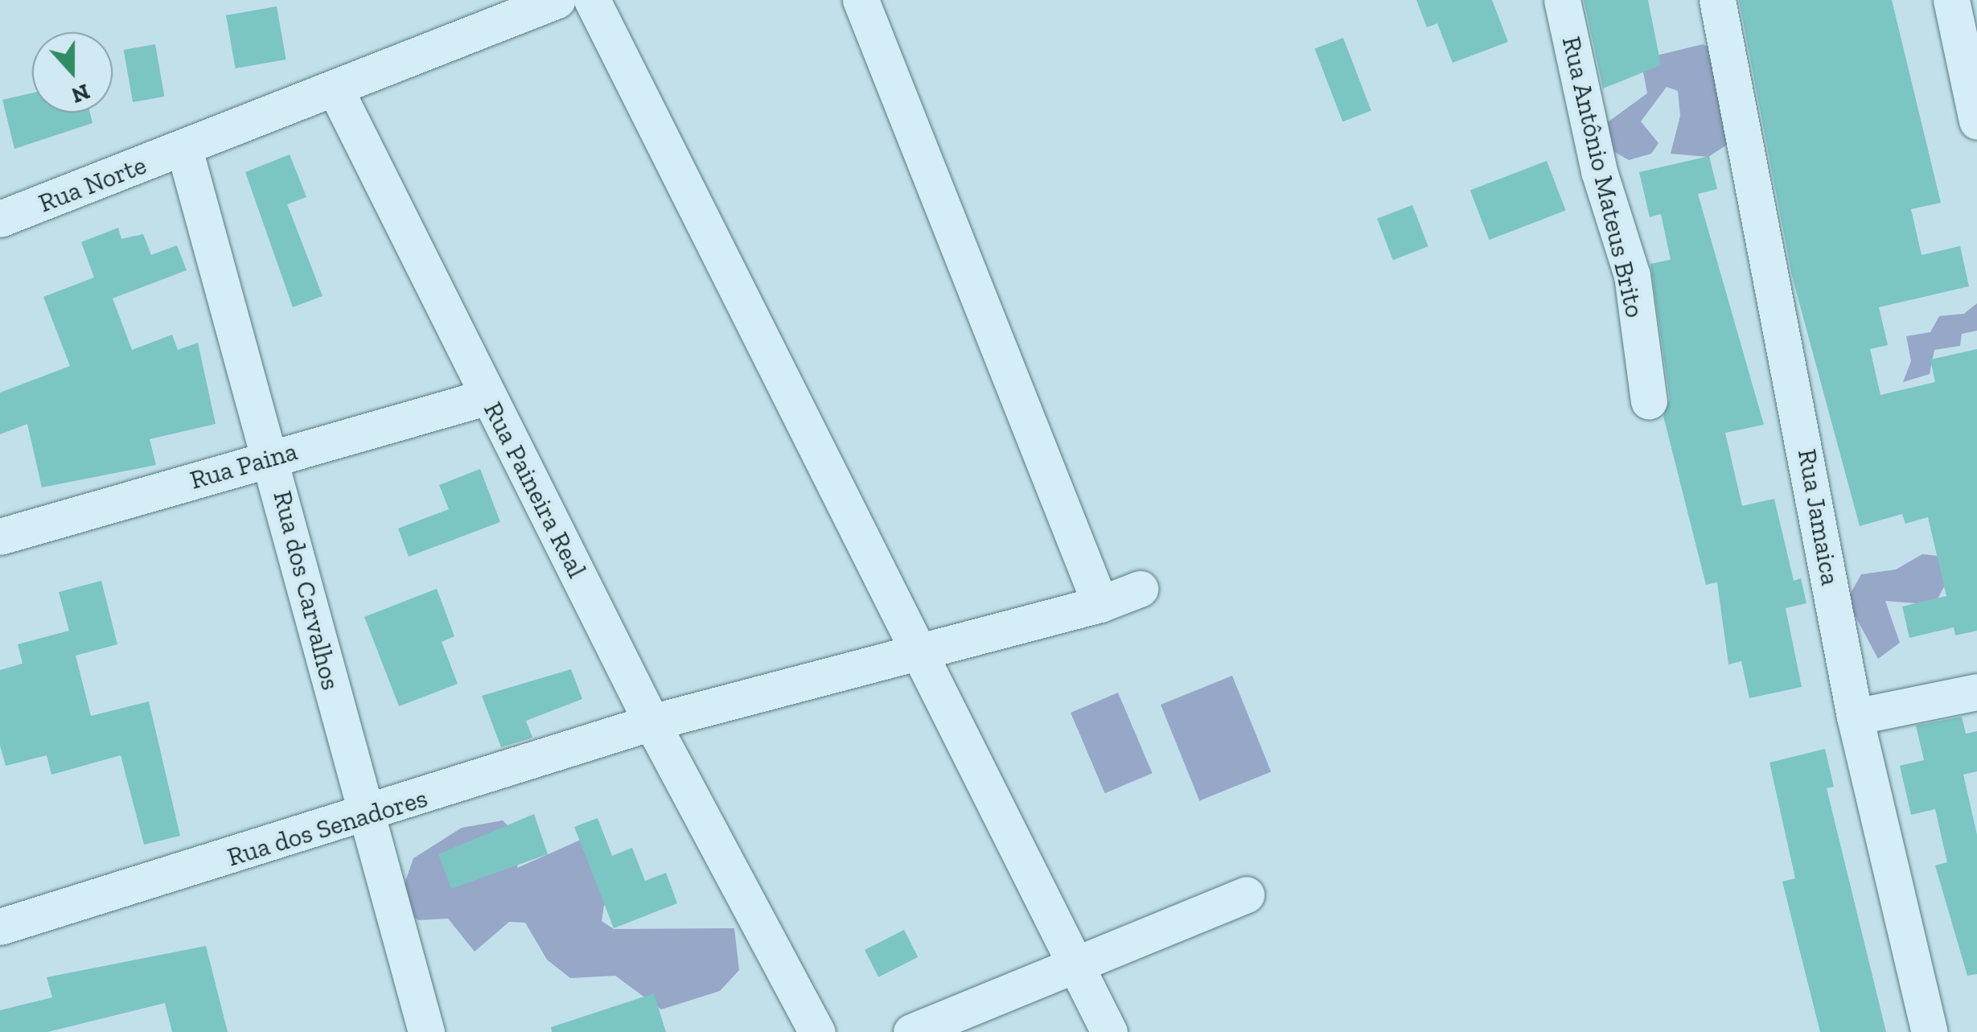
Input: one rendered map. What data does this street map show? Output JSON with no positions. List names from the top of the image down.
{
  "streets": {
    "street": [
      "Rua Antônio Mateus Brito",
      "Rua Norte",
      "Rua Paina",
      "Rua Paineira Real",
      "Rua Jamaica",
      "Rua dos Carvalhos",
      "Rua dos Senadores"
    ]
  },
  "crossings": [
    ["Rua Norte", "Rua dos Carvalhos"],
    ["Rua Paina", "Rua Paineira Real"],
    ["Rua Paina", "Rua dos Carvalhos"],
    ["Rua Paineira Real", "Rua dos Senadores"],
    ["Rua dos Carvalhos", "Rua dos Senadores"]
  ],
  "north": "bottom"
}
